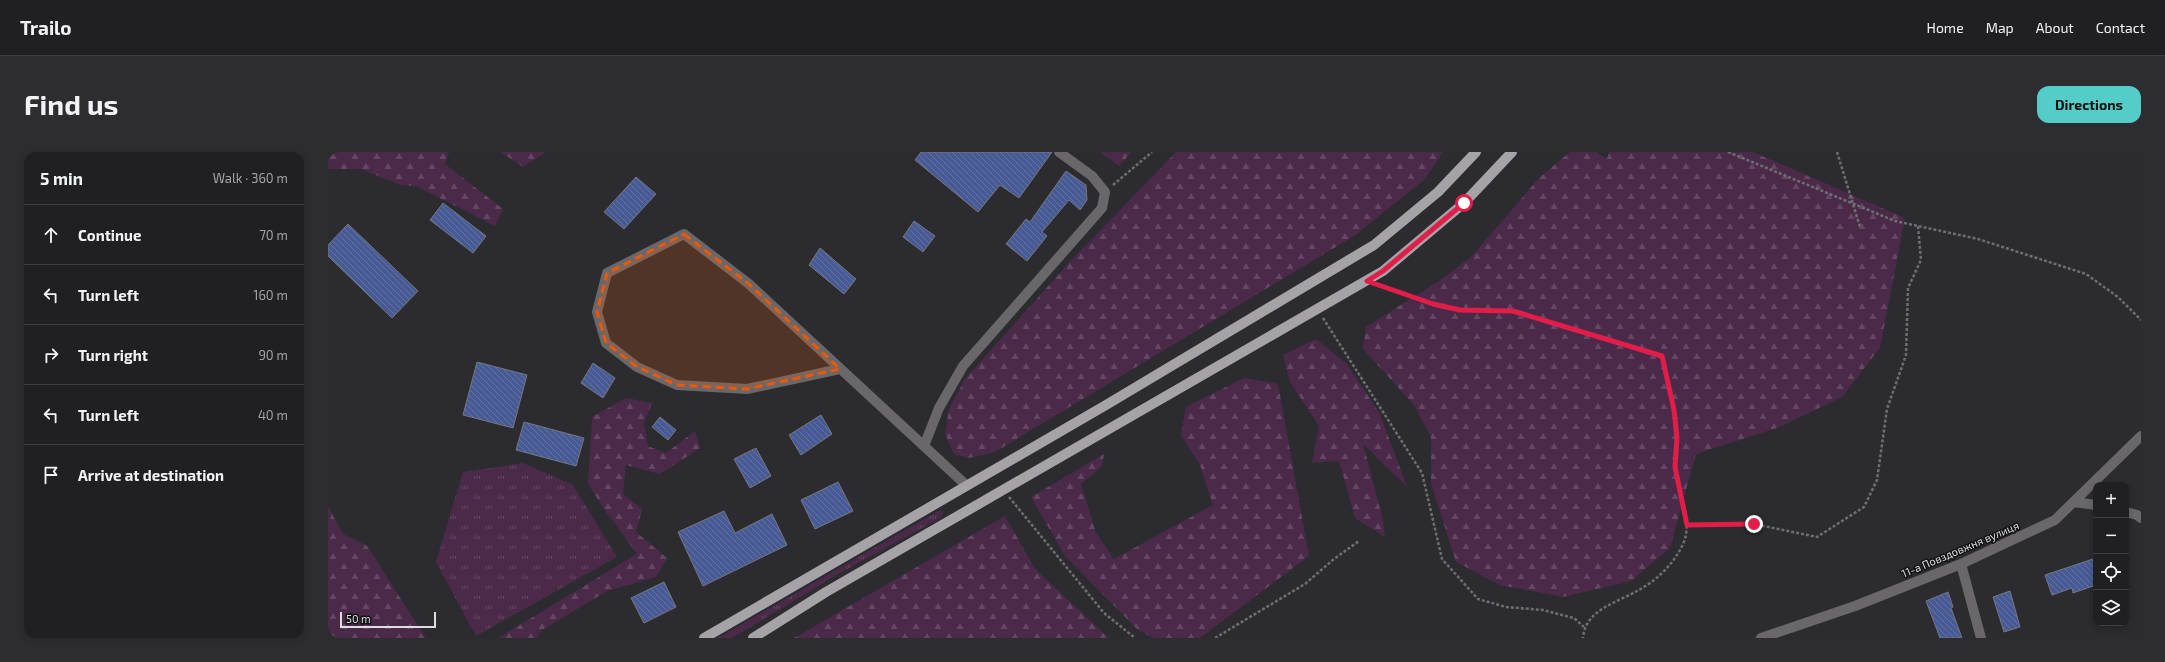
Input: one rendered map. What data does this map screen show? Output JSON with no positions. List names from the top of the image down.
{
  "streets": {
    "street": ["11-а Повздовжня вулиця"]
  },
  "scale_bar": "50 m",
  "page": {
    "header": "Trailo",
    "nav": [
      "Home",
      "Map",
      "About",
      "Contact"
    ],
    "buttons": "Directions",
    "title": "Find us",
    "heading": ["5 min", "Walk · 360 m"],
    "list": [
      ["Continue", "70 m"],
      ["Turn left", "160 m"],
      ["Turn right", "90 m"],
      ["Turn left", "40 m"],
      "Arrive at destination"
    ],
    "map_buttons": ["+", "−"],
    "scale": "50 m"
  }
}
